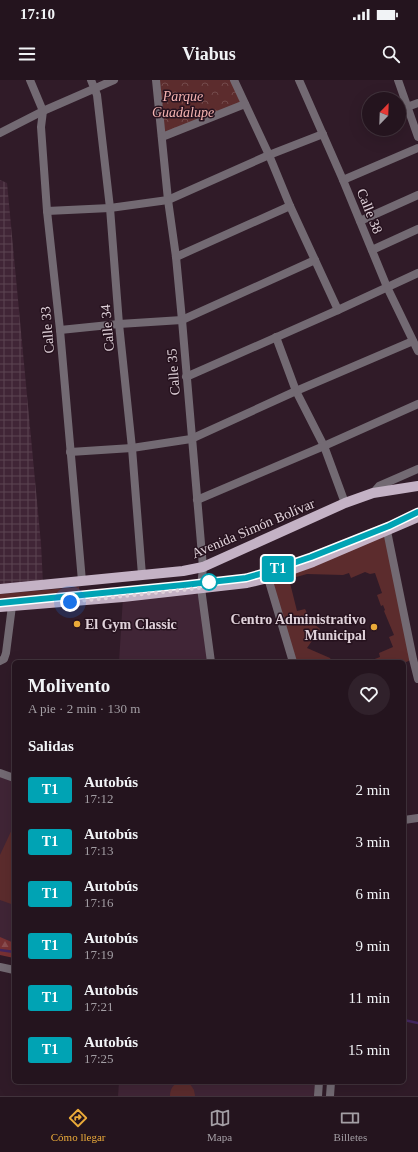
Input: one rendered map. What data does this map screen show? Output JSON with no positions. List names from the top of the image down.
{
  "streets": {
    "main road": ["Avenida Simón Bolívar"],
    "street": [
      "Calle 38",
      "Calle 34",
      "Calle 33",
      "Calle 35"
    ]
  },
  "crossings": [
    ["Calle 34", "Avenida Simón Bolívar"],
    ["Calle 33", "Avenida Simón Bolívar"],
    ["Calle 35", "Avenida Simón Bolívar"]
  ],
  "parks": ["Parque Guadalupe"],
  "places": ["El Gym Classic", "Centro Administrativo Municipal"],
  "lines": ["bus line T1"],
  "north": "top right",
  "page": {
    "status": "17:10",
    "header": "Viabus",
    "on_map": "T1",
    "heading": [
      ["Molivento", "A pie · 2 min · 130 m"],
      "Salidas"
    ],
    "list": [
      {
        "mark": "T1",
        "name": "Autobús",
        "note": "17:12",
        "value": "2 min"
      },
      {
        "mark": "T1",
        "name": "Autobús",
        "note": "17:13",
        "value": "3 min"
      },
      {
        "mark": "T1",
        "name": "Autobús",
        "note": "17:16",
        "value": "6 min"
      },
      {
        "mark": "T1",
        "name": "Autobús",
        "note": "17:19",
        "value": "9 min"
      },
      {
        "mark": "T1",
        "name": "Autobús",
        "note": "17:21",
        "value": "11 min"
      },
      {
        "mark": "T1",
        "name": "Autobús",
        "note": "17:25",
        "value": "15 min"
      }
    ],
    "tabs": ["Cómo llegar", "Mapa", "Billetes"]
  }
}
